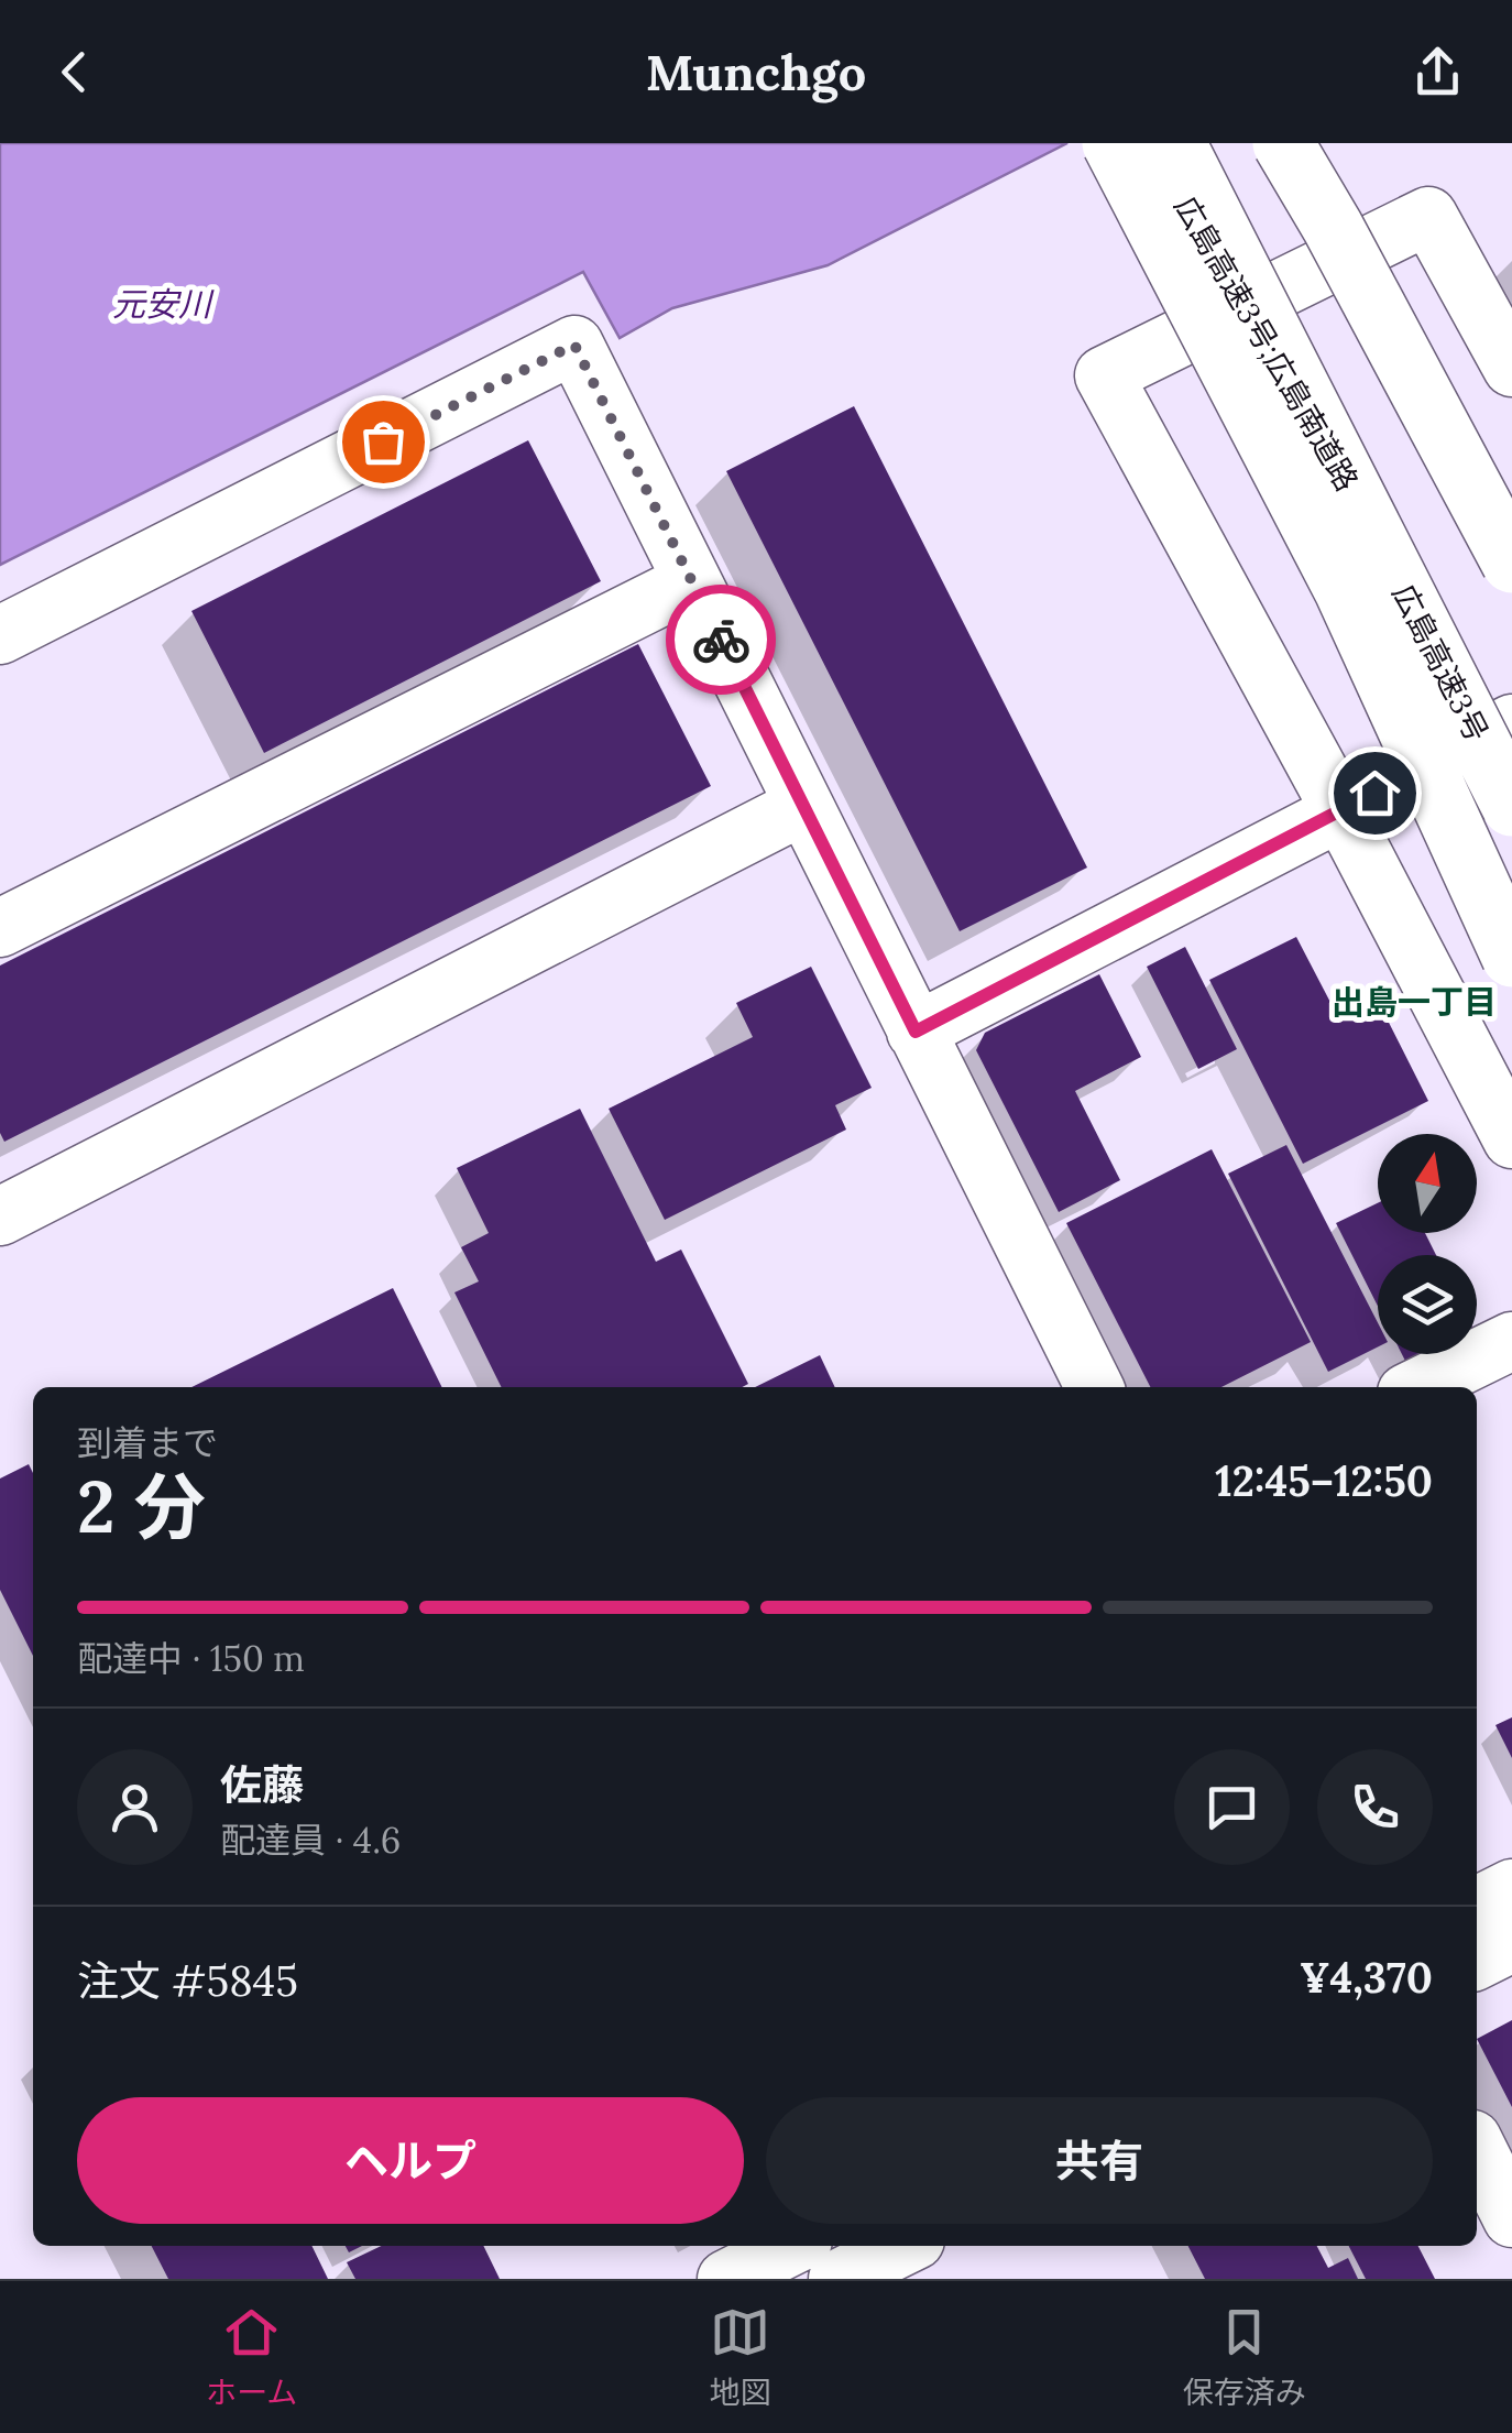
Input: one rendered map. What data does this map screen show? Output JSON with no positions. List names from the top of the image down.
{
  "streets": {
    "highway": ["広島高速3号;広島南道路", "広島高速3号"]
  },
  "crossings": [
    ["広島高速3号;広島南道路", "広島高速3号"]
  ],
  "districts": ["出島一丁目"],
  "water": ["元安川"],
  "north": "top",
  "page": {
    "header": "Munchgo",
    "heading": ["2 分", "到着まで", "12:45–12:50"],
    "panel": [
      "佐藤",
      "配達員 · 4.6",
      "注文 #5845",
      "¥4,370"
    ],
    "bar": "配達中 · 150 m",
    "buttons": ["ヘルプ", "共有"],
    "tabs": ["ホーム", "地図", "保存済み"]
  }
}
